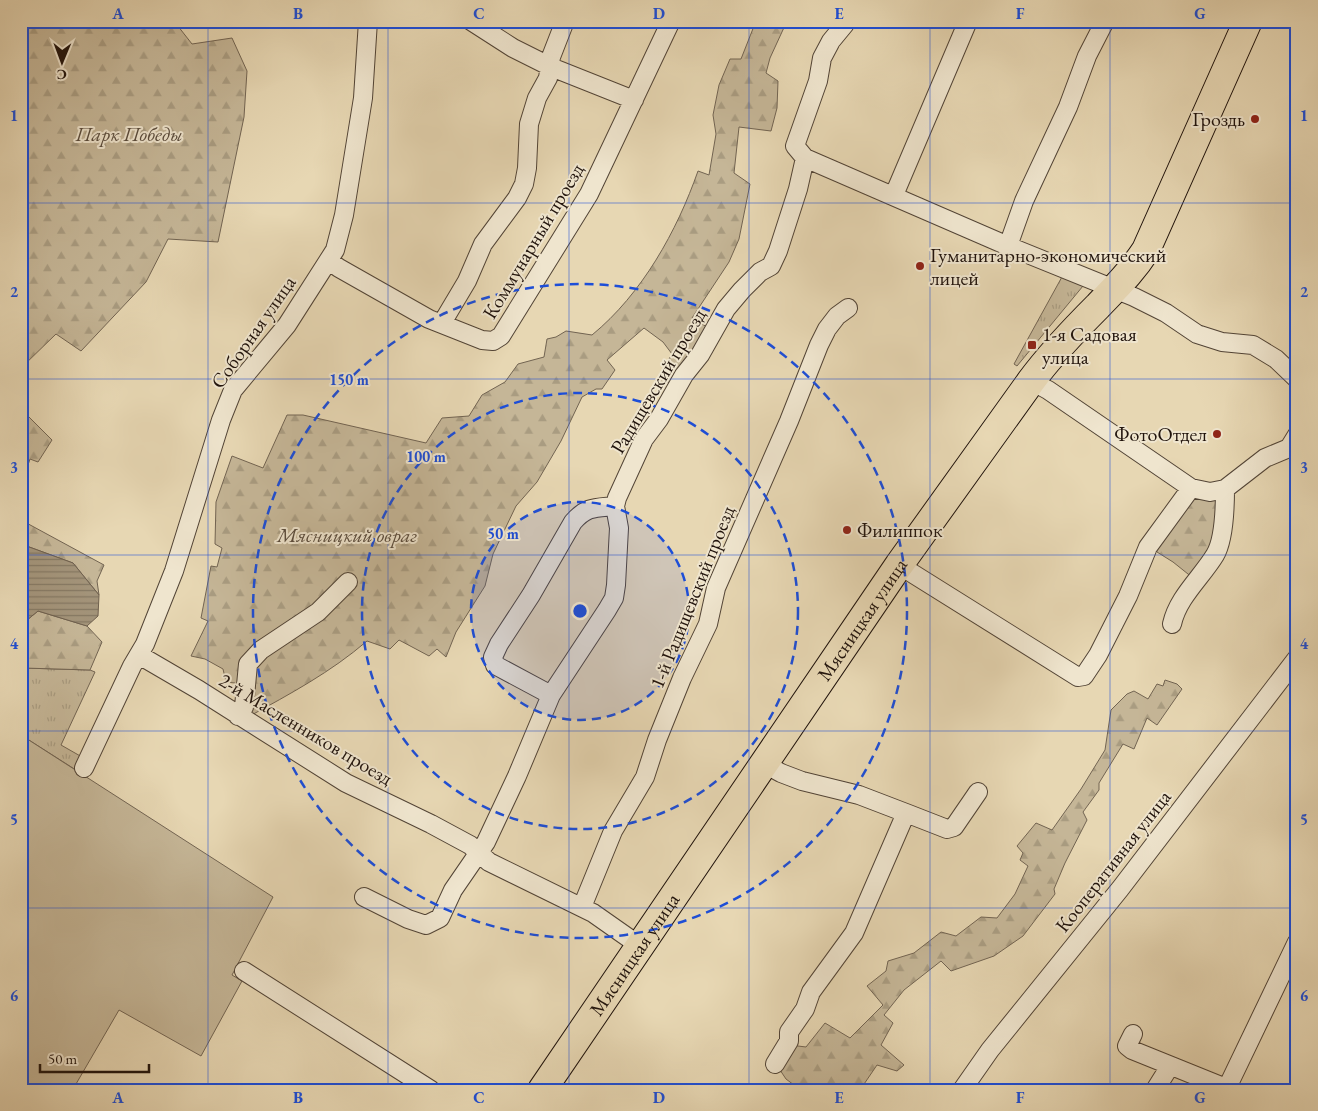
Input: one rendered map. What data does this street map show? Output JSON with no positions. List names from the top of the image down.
{
  "streets": {
    "main road": ["Мясницкая улица"],
    "street": [
      "Коммунарный проезд",
      "Соборная улица",
      "Радищевский проезд",
      "1-й Радищевский проезд",
      "2-й Масленников проезд",
      "Кооперативная улица"
    ]
  },
  "crossings": [
    ["Коммунарный проезд", "Соборная улица"],
    ["Соборная улица", "2-й Масленников проезд"],
    ["1-й Радищевский проезд", "2-й Масленников проезд"],
    ["Мясницкая улица", "2-й Масленников проезд"]
  ],
  "parks": ["Парк Победы", "Мясницкий овраг"],
  "places": {
    "other": [
      "Гроздь",
      "Гуманитарно-экономический лицей",
      "ФотоОтдел",
      "Филиппок"
    ],
    "transit": ["1-я Садовая улица"]
  },
  "scale_bar": "50 m",
  "north": "bottom",
  "grid": {
    "columns": [
      "A",
      "B",
      "C",
      "D",
      "E",
      "F",
      "G"
    ],
    "rows": [
      "1",
      "2",
      "3",
      "4",
      "5",
      "6"
    ]
  },
  "rings": ["150 m", "100 m", "50 m"]
}
